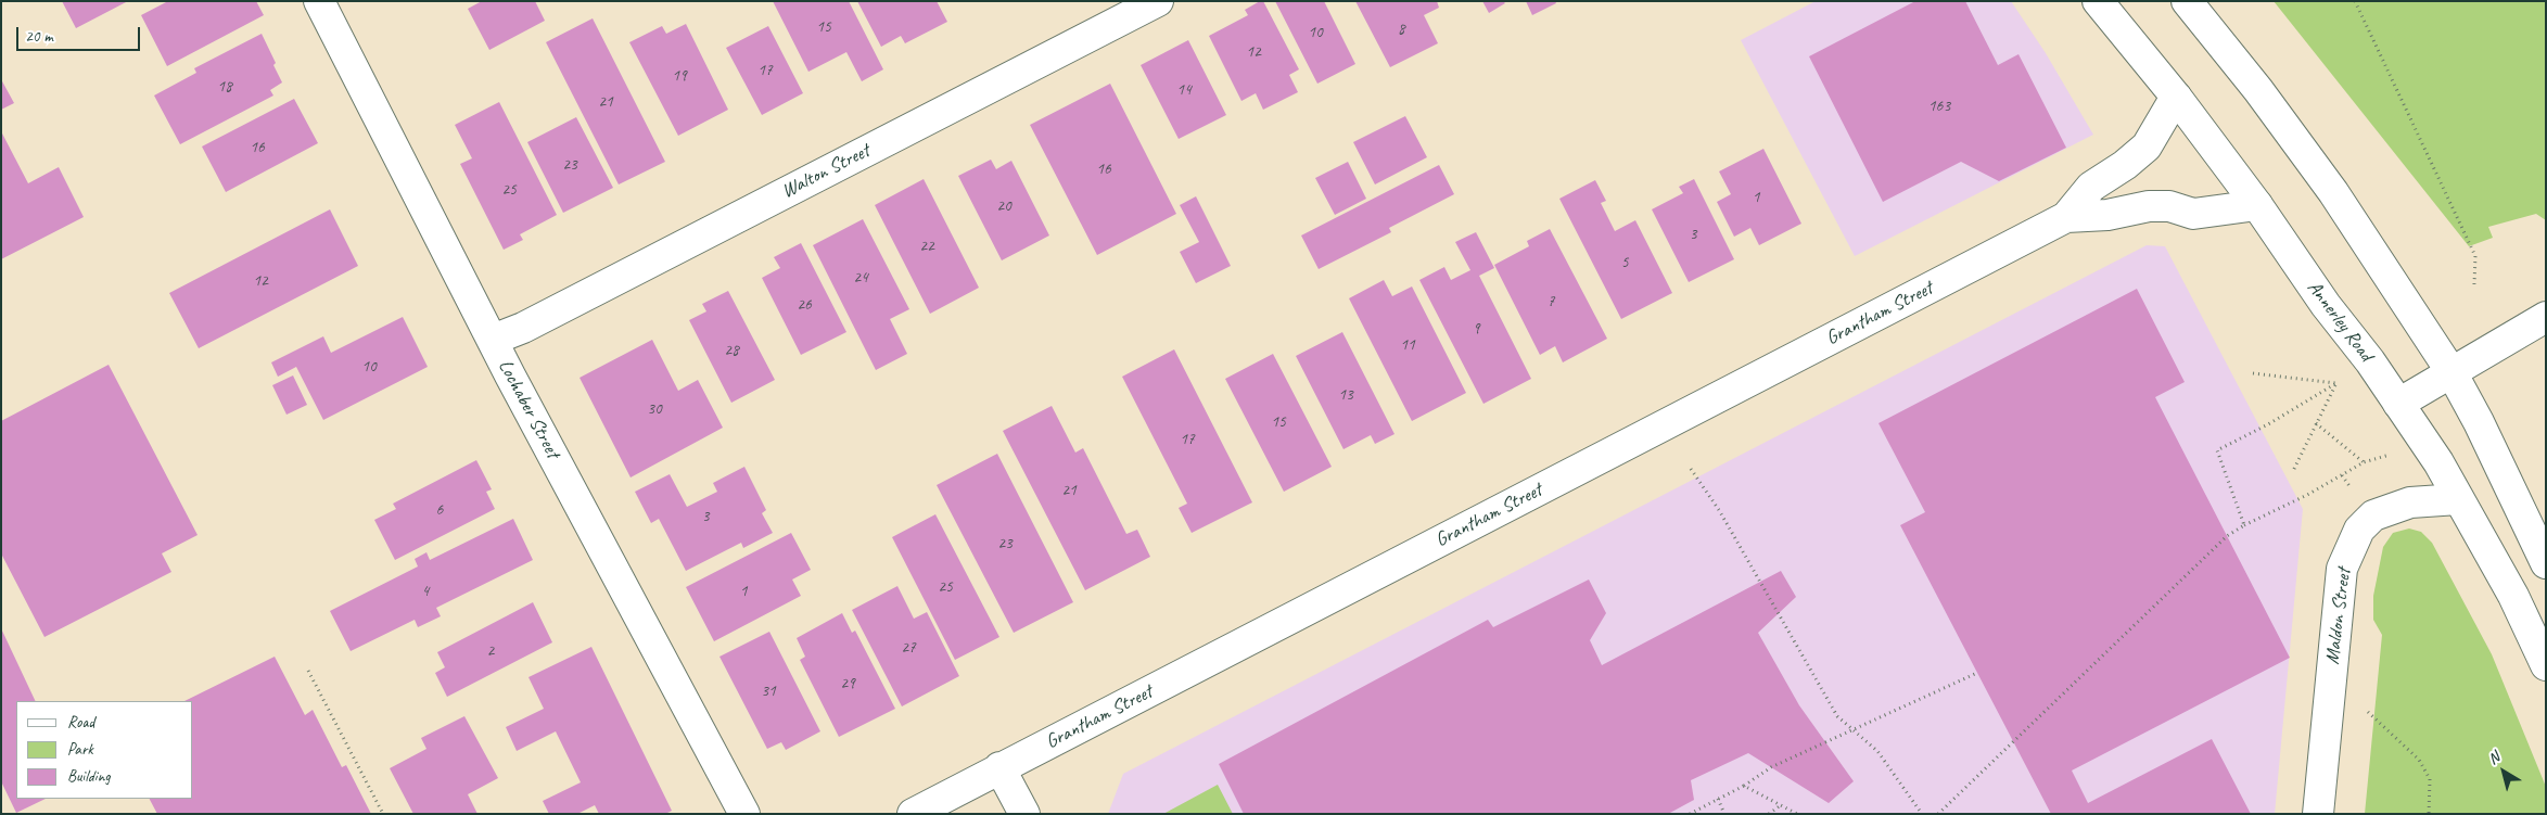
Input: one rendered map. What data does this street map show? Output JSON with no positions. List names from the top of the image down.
{
  "streets": {
    "street": [
      "Walton Street",
      "Grantham Street",
      "Annerley Road",
      "Lochaber Street",
      "Maldon Street"
    ]
  },
  "crossings": [
    ["Walton Street", "Lochaber Street"],
    ["Grantham Street", "Annerley Road"],
    ["Annerley Road", "Maldon Street"]
  ],
  "house_numbers": [
    "15",
    "8",
    "10",
    "12",
    "17",
    "19",
    "18",
    "14",
    "21",
    "163",
    "16",
    "23",
    "16",
    "25",
    "1",
    "20",
    "3",
    "22",
    "5",
    "24",
    "12",
    "7",
    "26",
    "9",
    "11",
    "28",
    "10",
    "13",
    "30",
    "15",
    "17",
    "21",
    "6",
    "3",
    "23",
    "25",
    "4",
    "1",
    "27",
    "2",
    "29",
    "31"
  ],
  "legend": ["Road", "Park", "Building"],
  "scale_bar": "20 m",
  "north": "top left"
}
